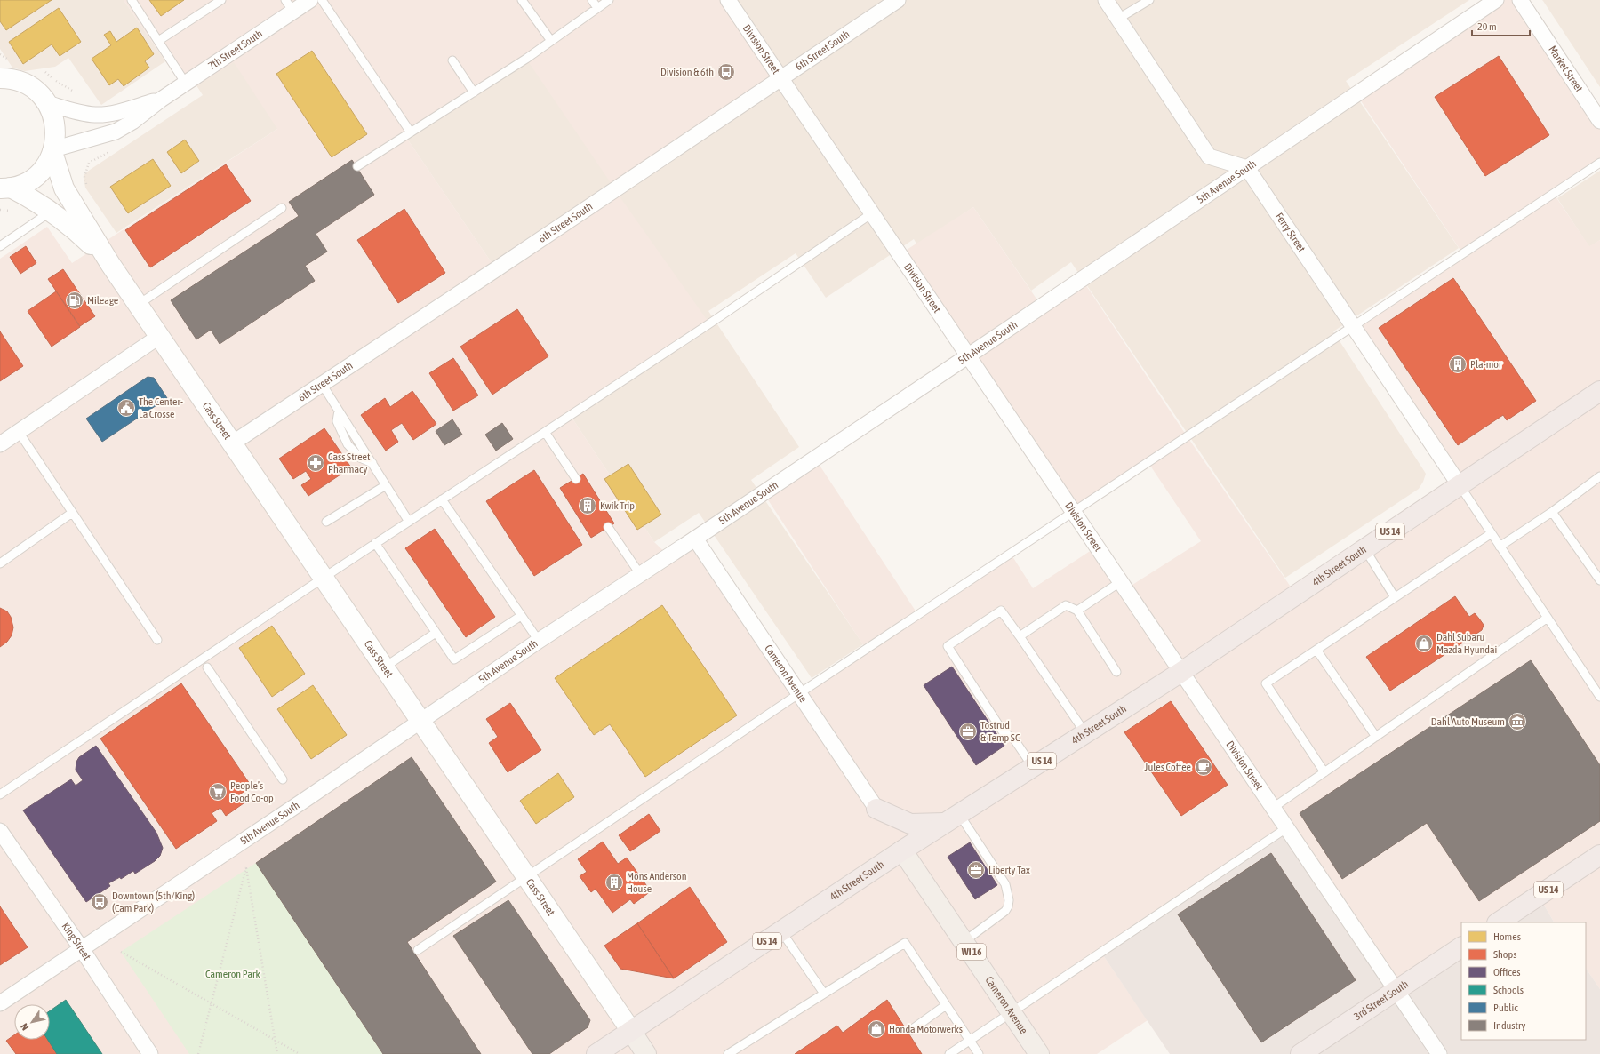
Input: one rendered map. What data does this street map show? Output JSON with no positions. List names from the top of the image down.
{
  "streets": {
    "highway": ["US 14", "4th Street South", "3rd Street South"],
    "main road": ["Cass Street", "Cameron Avenue", "WI 16"],
    "street": [
      "7th Street South",
      "Division Street",
      "6th Street South",
      "Market Street",
      "5th Avenue South",
      "Ferry Street",
      "King Street"
    ]
  },
  "crossings": [
    ["7th Street South", "Cass Street"],
    ["Division Street", "6th Street South"],
    ["Division Street", "5th Avenue South"],
    ["Division Street", "4th Street South"],
    ["Division Street", "3rd Street South"],
    ["6th Street South", "Cass Street"],
    ["5th Avenue South", "Ferry Street"],
    ["5th Avenue South", "Cass Street"],
    ["5th Avenue South", "Cameron Avenue"],
    ["5th Avenue South", "King Street"],
    ["Ferry Street", "4th Street South"],
    ["Cass Street", "4th Street South"],
    ["4th Street South", "Cameron Avenue"]
  ],
  "parks": ["Cameron Park"],
  "places": {
    "bus stop": ["Division & 6th", "Downtown (5th/King) (Cam Park)"],
    "fuel station": ["Mileage"],
    "building": ["Pla-mor", "Kwik Trip", "Mons Anderson House"],
    "public building": ["The Center- La Crosse"],
    "pharmacy": ["Cass Street Pharmacy"],
    "shop": ["Dahl Subaru Mazda Hyundai", "Honda Motorwerks"],
    "museum": ["Dahl Auto Museum"],
    "office": ["Tostrud & Temp SC", "Liberty Tax"],
    "cafe": ["Jules Coffee"],
    "supermarket": ["People’s Food Co-op"]
  },
  "legend": [
    "Homes",
    "Shops",
    "Offices",
    "Schools",
    "Public",
    "Industry"
  ],
  "scale_bar": "20 m",
  "north": "bottom left"
}
